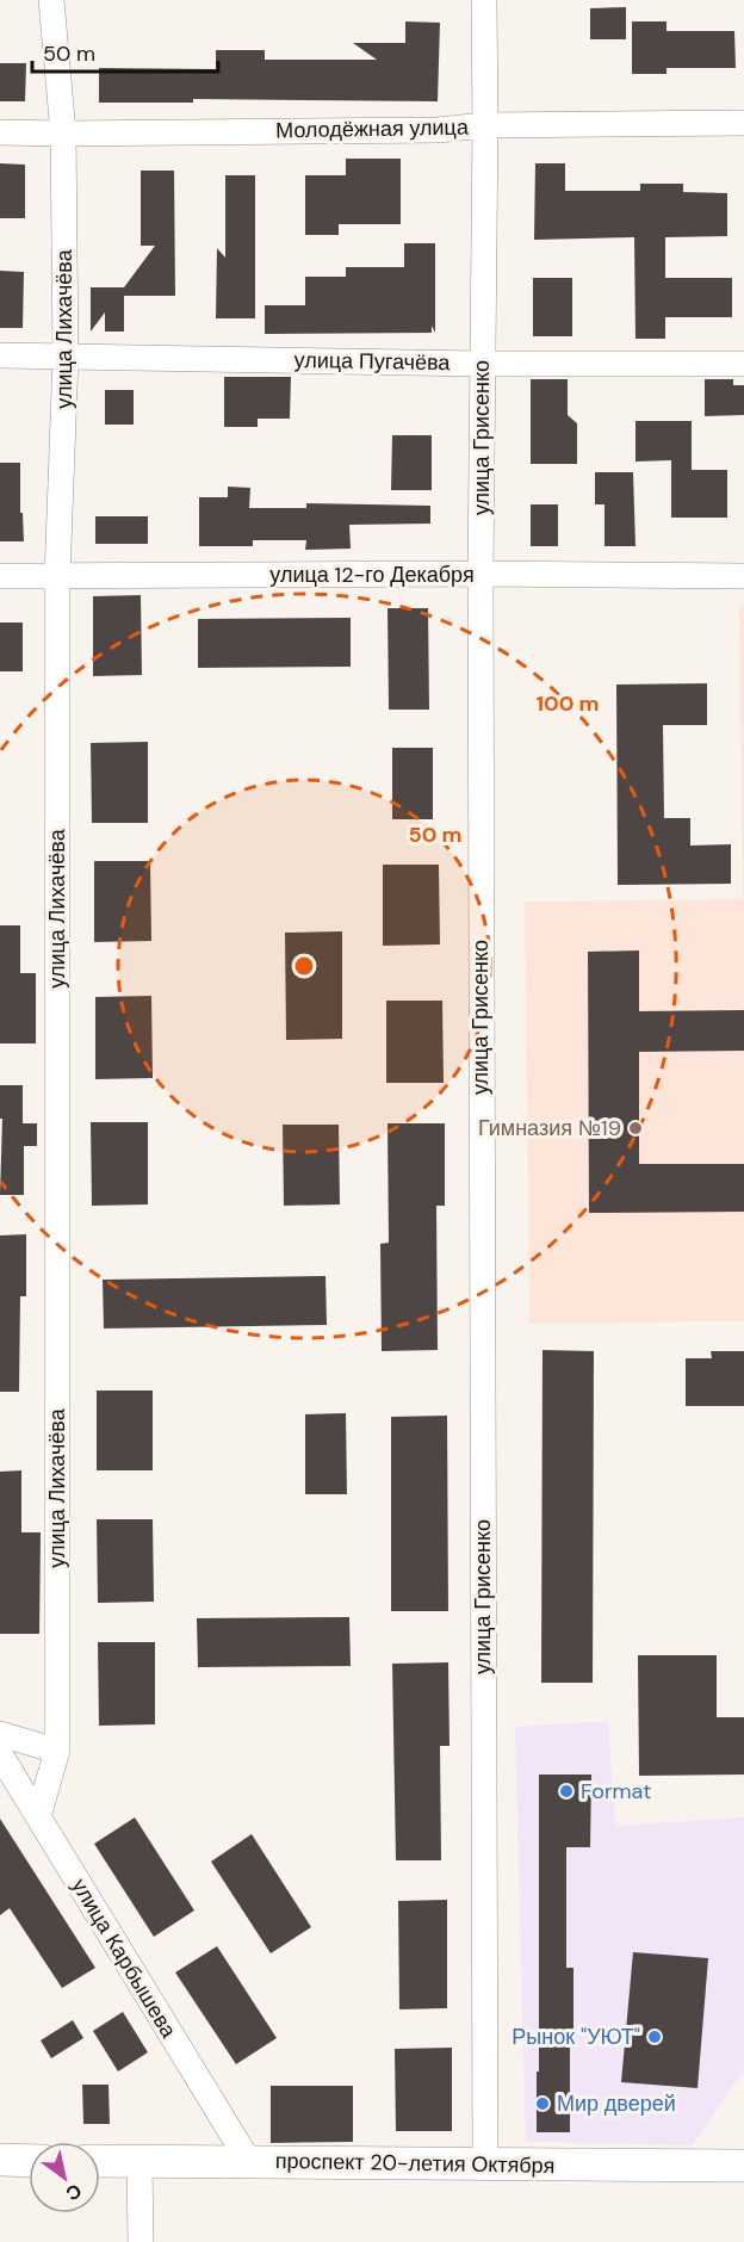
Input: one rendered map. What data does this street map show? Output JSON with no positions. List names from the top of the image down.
{
  "streets": {
    "street": [
      "Молодёжная улица",
      "улица Лихачёва",
      "улица Пугачёва",
      "улица Грисенко",
      "улица 12-го Декабря",
      "улица Карбышева",
      "проспект 20-летия Октября"
    ]
  },
  "crossings": [
    ["Молодёжная улица", "улица Лихачёва"],
    ["Молодёжная улица", "улица Грисенко"],
    ["улица Лихачёва", "улица Пугачёва"],
    ["улица Лихачёва", "улица 12-го Декабря"],
    ["улица Лихачёва", "улица Карбышева"],
    ["улица Пугачёва", "улица Грисенко"],
    ["улица Грисенко", "улица 12-го Декабря"],
    ["улица Грисенко", "проспект 20-летия Октября"],
    ["улица Карбышева", "проспект 20-летия Октября"]
  ],
  "places": [
    "Гимназия №19",
    "Format",
    "Рынок \"УЮТ\"",
    "Мир дверей"
  ],
  "scale_bar": "50 m",
  "north": "bottom right",
  "rings": ["100 m", "50 m"]
}
